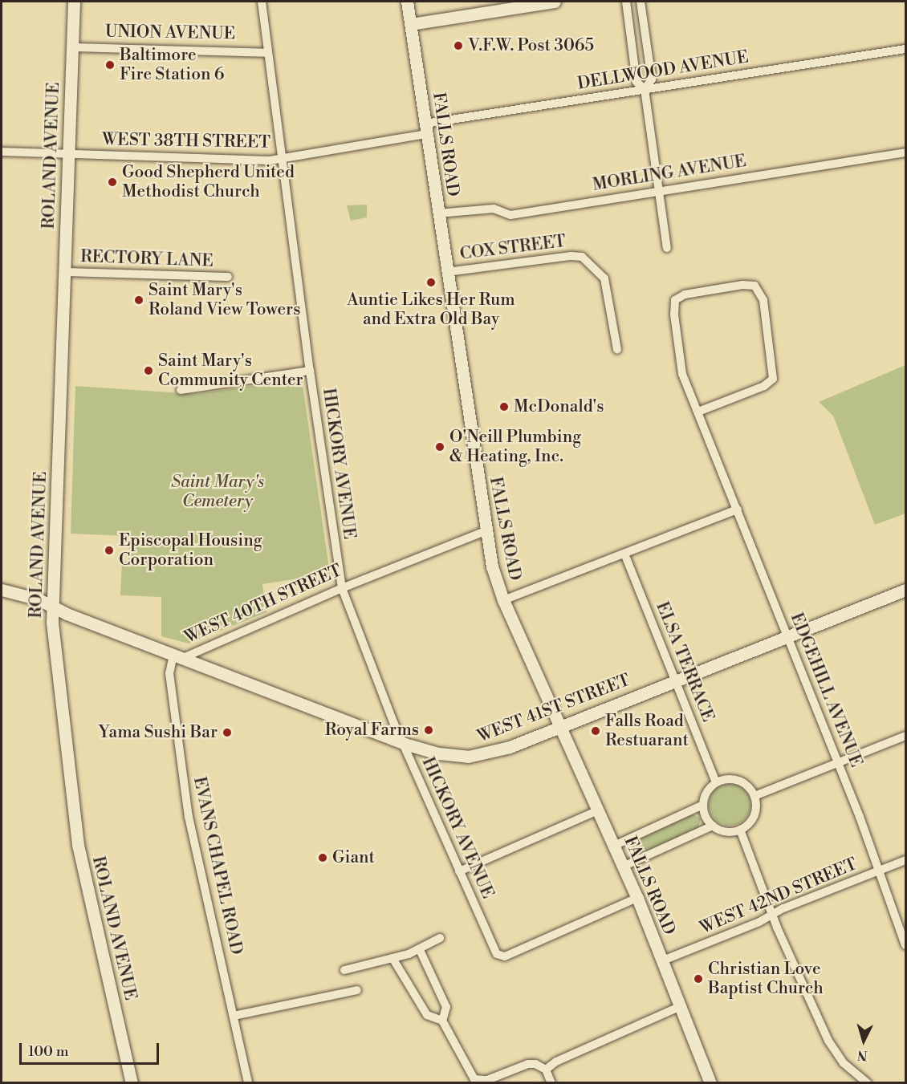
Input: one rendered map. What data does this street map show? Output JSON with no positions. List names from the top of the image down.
{
  "streets": {
    "main road": [
      "FALLS ROAD",
      "ROLAND AVENUE",
      "WEST 40TH STREET",
      "WEST 41ST STREET"
    ],
    "street": [
      "UNION AVENUE",
      "DELLWOOD AVENUE",
      "WEST 38TH STREET",
      "MORLING AVENUE",
      "COX STREET",
      "RECTORY LANE",
      "HICKORY AVENUE",
      "ELSA TERRACE",
      "EDGEHILL AVENUE",
      "EVANS CHAPEL ROAD",
      "WEST 42ND STREET"
    ]
  },
  "crossings": [
    ["UNION AVENUE", "ROLAND AVENUE"],
    ["UNION AVENUE", "HICKORY AVENUE"],
    ["DELLWOOD AVENUE", "WEST 38TH STREET"],
    ["DELLWOOD AVENUE", "FALLS ROAD"],
    ["WEST 38TH STREET", "FALLS ROAD"],
    ["WEST 38TH STREET", "ROLAND AVENUE"],
    ["WEST 38TH STREET", "HICKORY AVENUE"],
    ["FALLS ROAD", "MORLING AVENUE"],
    ["FALLS ROAD", "COX STREET"],
    ["FALLS ROAD", "HICKORY AVENUE"],
    ["FALLS ROAD", "WEST 40TH STREET"],
    ["FALLS ROAD", "WEST 41ST STREET"],
    ["FALLS ROAD", "WEST 42ND STREET"],
    ["ROLAND AVENUE", "RECTORY LANE"],
    ["ROLAND AVENUE", "WEST 40TH STREET"],
    ["HICKORY AVENUE", "WEST 40TH STREET"],
    ["HICKORY AVENUE", "WEST 41ST STREET"],
    ["WEST 40TH STREET", "WEST 41ST STREET"],
    ["WEST 40TH STREET", "EVANS CHAPEL ROAD"],
    ["ELSA TERRACE", "WEST 41ST STREET"],
    ["EDGEHILL AVENUE", "WEST 41ST STREET"],
    ["EDGEHILL AVENUE", "WEST 42ND STREET"],
    ["WEST 41ST STREET", "EVANS CHAPEL ROAD"]
  ],
  "parks": ["Saint Mary's Cemetery"],
  "places": [
    "V.F.W. Post 3065",
    "Baltimore Fire Station 6",
    "Good Shepherd United Methodist Church",
    "Auntie Likes Her Rum and Extra Old Bay",
    "Saint Mary's Roland View Towers",
    "Saint Mary's Community Center",
    "McDonald's",
    "O'Neill Plumbing & Heating, Inc.",
    "Episcopal Housing Corporation",
    "Royal Farms",
    "Falls Road Restuarant",
    "Yama Sushi Bar",
    "Giant",
    "Christian Love Baptist Church"
  ],
  "scale_bar": "100 m",
  "north": "bottom"
}
